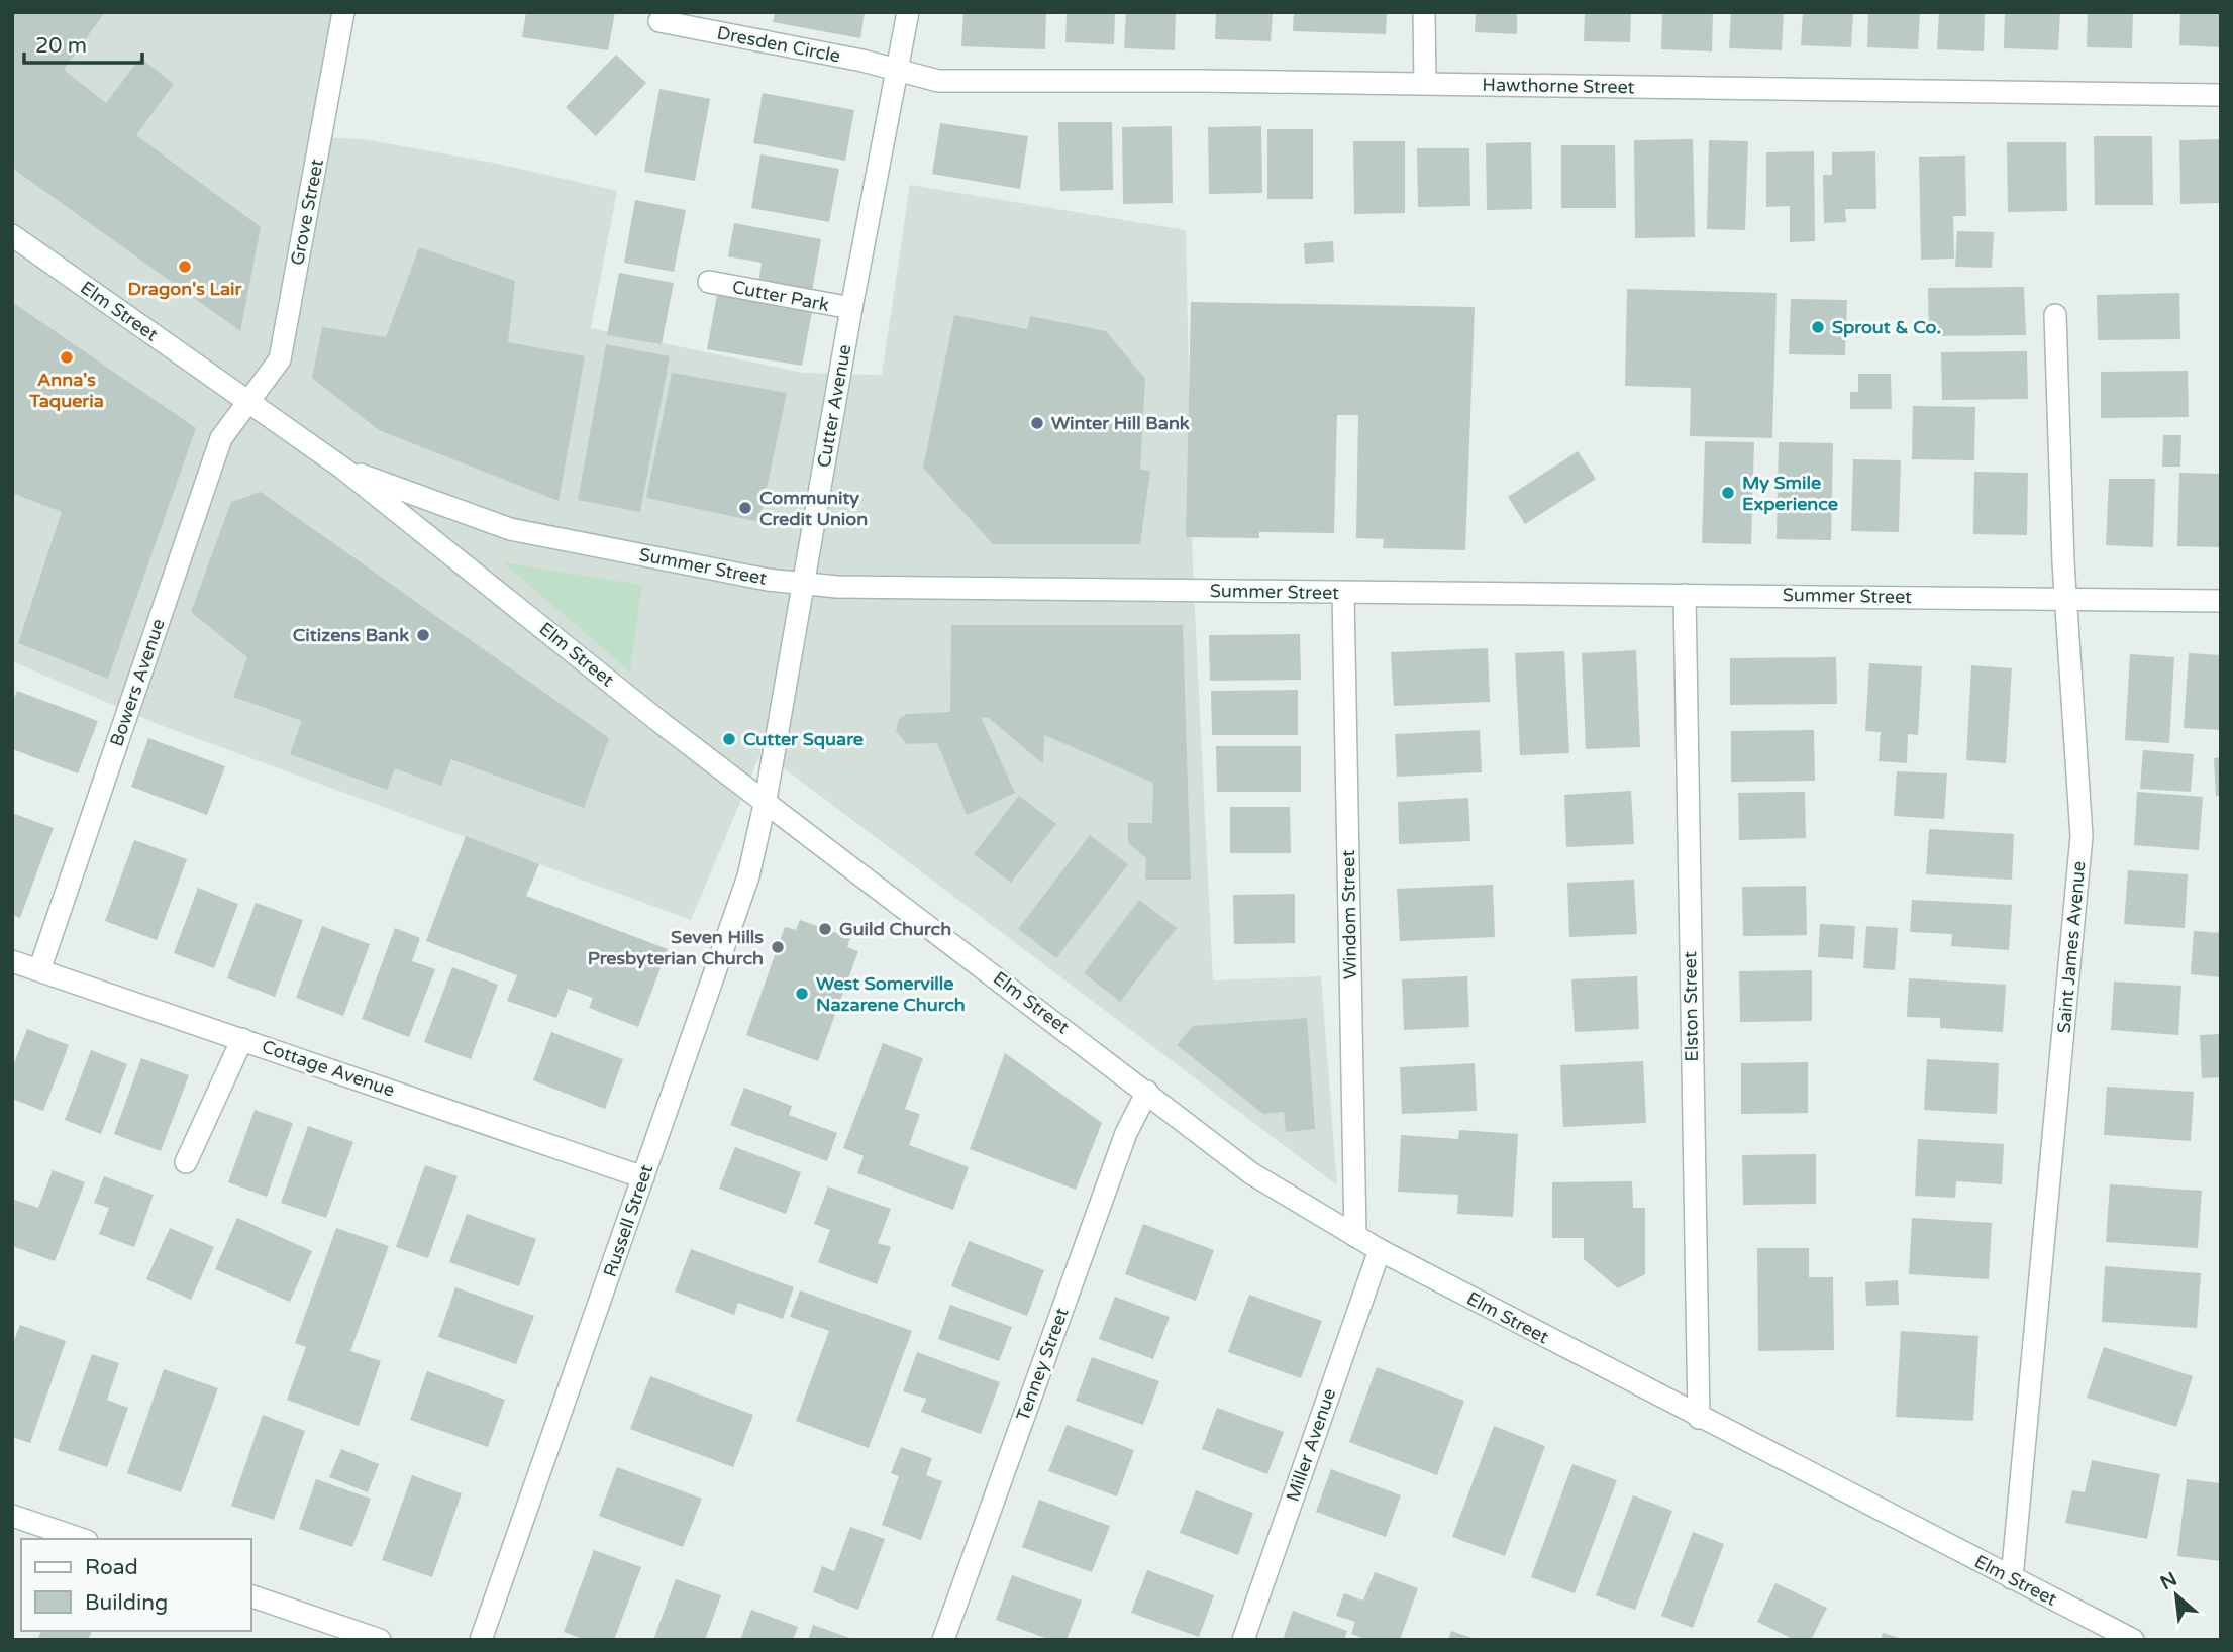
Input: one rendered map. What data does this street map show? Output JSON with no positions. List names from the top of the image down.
{
  "streets": {
    "street": [
      "Dresden Circle",
      "Hawthorne Street",
      "Grove Street",
      "Cutter Park",
      "Elm Street",
      "Cutter Avenue",
      "Summer Street",
      "Bowers Avenue",
      "Windom Street",
      "Saint James Avenue",
      "Elston Street",
      "Cottage Avenue",
      "Russell Street",
      "Tenney Street",
      "Miller Avenue"
    ]
  },
  "crossings": [
    ["Dresden Circle", "Hawthorne Street"],
    ["Dresden Circle", "Cutter Avenue"],
    ["Hawthorne Street", "Cutter Avenue"],
    ["Grove Street", "Elm Street"],
    ["Grove Street", "Bowers Avenue"],
    ["Cutter Park", "Cutter Avenue"],
    ["Elm Street", "Cutter Avenue"],
    ["Elm Street", "Summer Street"],
    ["Elm Street", "Bowers Avenue"],
    ["Elm Street", "Windom Street"],
    ["Elm Street", "Saint James Avenue"],
    ["Elm Street", "Elston Street"],
    ["Elm Street", "Russell Street"],
    ["Elm Street", "Tenney Street"],
    ["Elm Street", "Miller Avenue"],
    ["Cutter Avenue", "Summer Street"],
    ["Cutter Avenue", "Russell Street"],
    ["Summer Street", "Windom Street"],
    ["Summer Street", "Saint James Avenue"],
    ["Summer Street", "Elston Street"],
    ["Bowers Avenue", "Cottage Avenue"],
    ["Cottage Avenue", "Russell Street"]
  ],
  "places": [
    "Dragon's Lair",
    "Sprout & Co.",
    "Anna's Taqueria",
    "Winter Hill Bank",
    "My Smile Experience",
    "Community Credit Union",
    "Citizens Bank",
    "Cutter Square",
    "Guild Church",
    "Seven Hills Presbyterian Church",
    "West Somerville Nazarene Church"
  ],
  "legend": ["Road", "Building"],
  "scale_bar": "20 m",
  "north": "top left"
}
